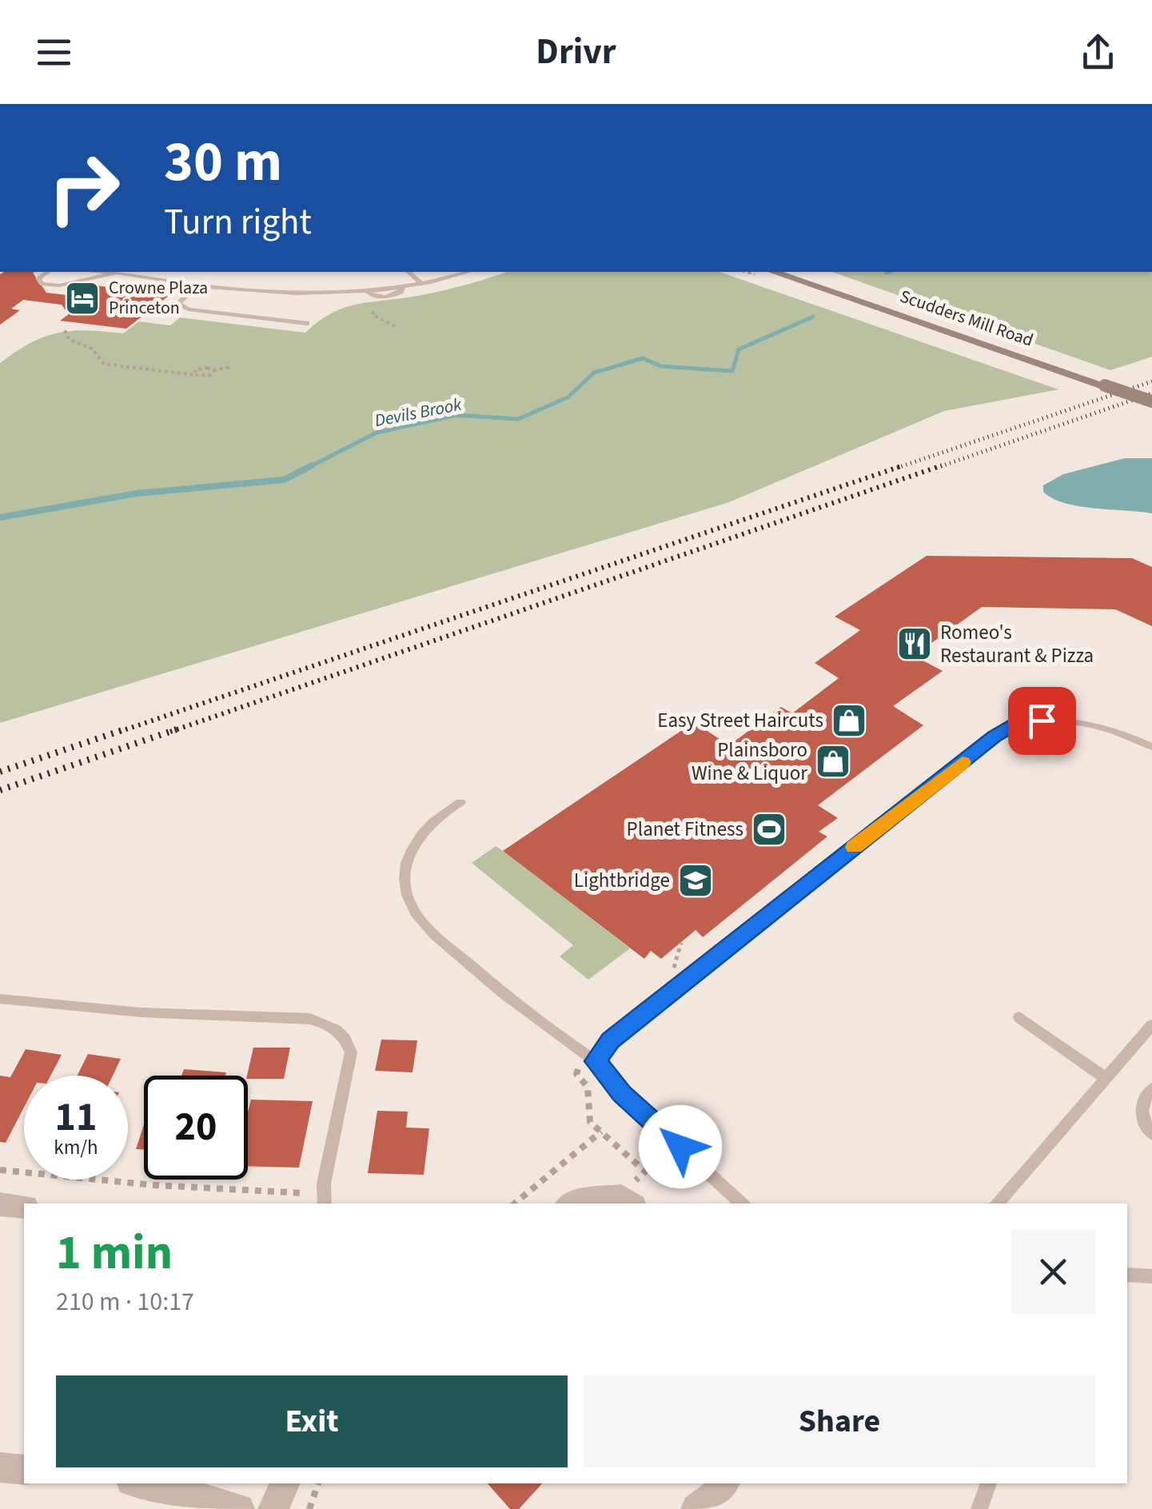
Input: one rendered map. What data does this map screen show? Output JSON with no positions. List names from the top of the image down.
{
  "streets": {
    "main road": ["Scudders Mill Road"]
  },
  "water": ["Devils Brook"],
  "places": {
    "hotel": ["Crowne Plaza Princeton"],
    "restaurant": ["Romeo's Restaurant & Pizza"],
    "shop": ["Easy Street Haircuts", "Plainsboro Wine & Liquor"],
    "sports": ["Planet Fitness"],
    "school or university": ["Lightbridge"]
  },
  "page": {
    "header": "Drivr",
    "turn": ["30 m", "Turn right"],
    "speed": "11 km/h",
    "limit": "20",
    "heading": ["1 min", "210 m · 10:17"],
    "buttons": ["Exit", "Share"]
  }
}
